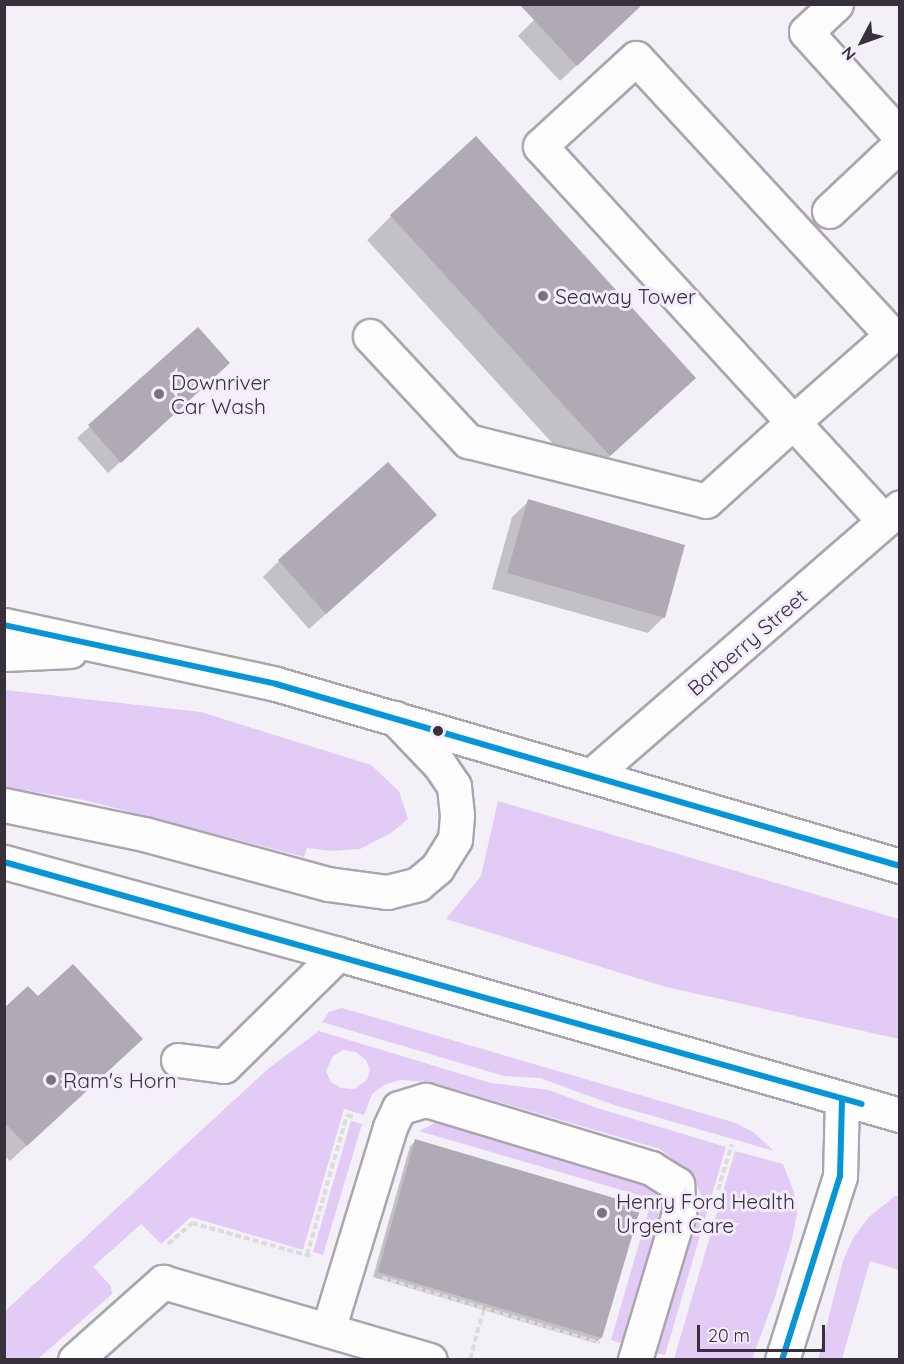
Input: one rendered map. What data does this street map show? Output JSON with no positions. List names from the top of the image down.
{
  "streets": {
    "main road": ["Barberry Street"]
  },
  "places": [
    "Seaway Tower",
    "Downriver Car Wash",
    "Ram's Horn",
    "Henry Ford Health Urgent Care"
  ],
  "scale_bar": "20 m",
  "north": "bottom left"
}
